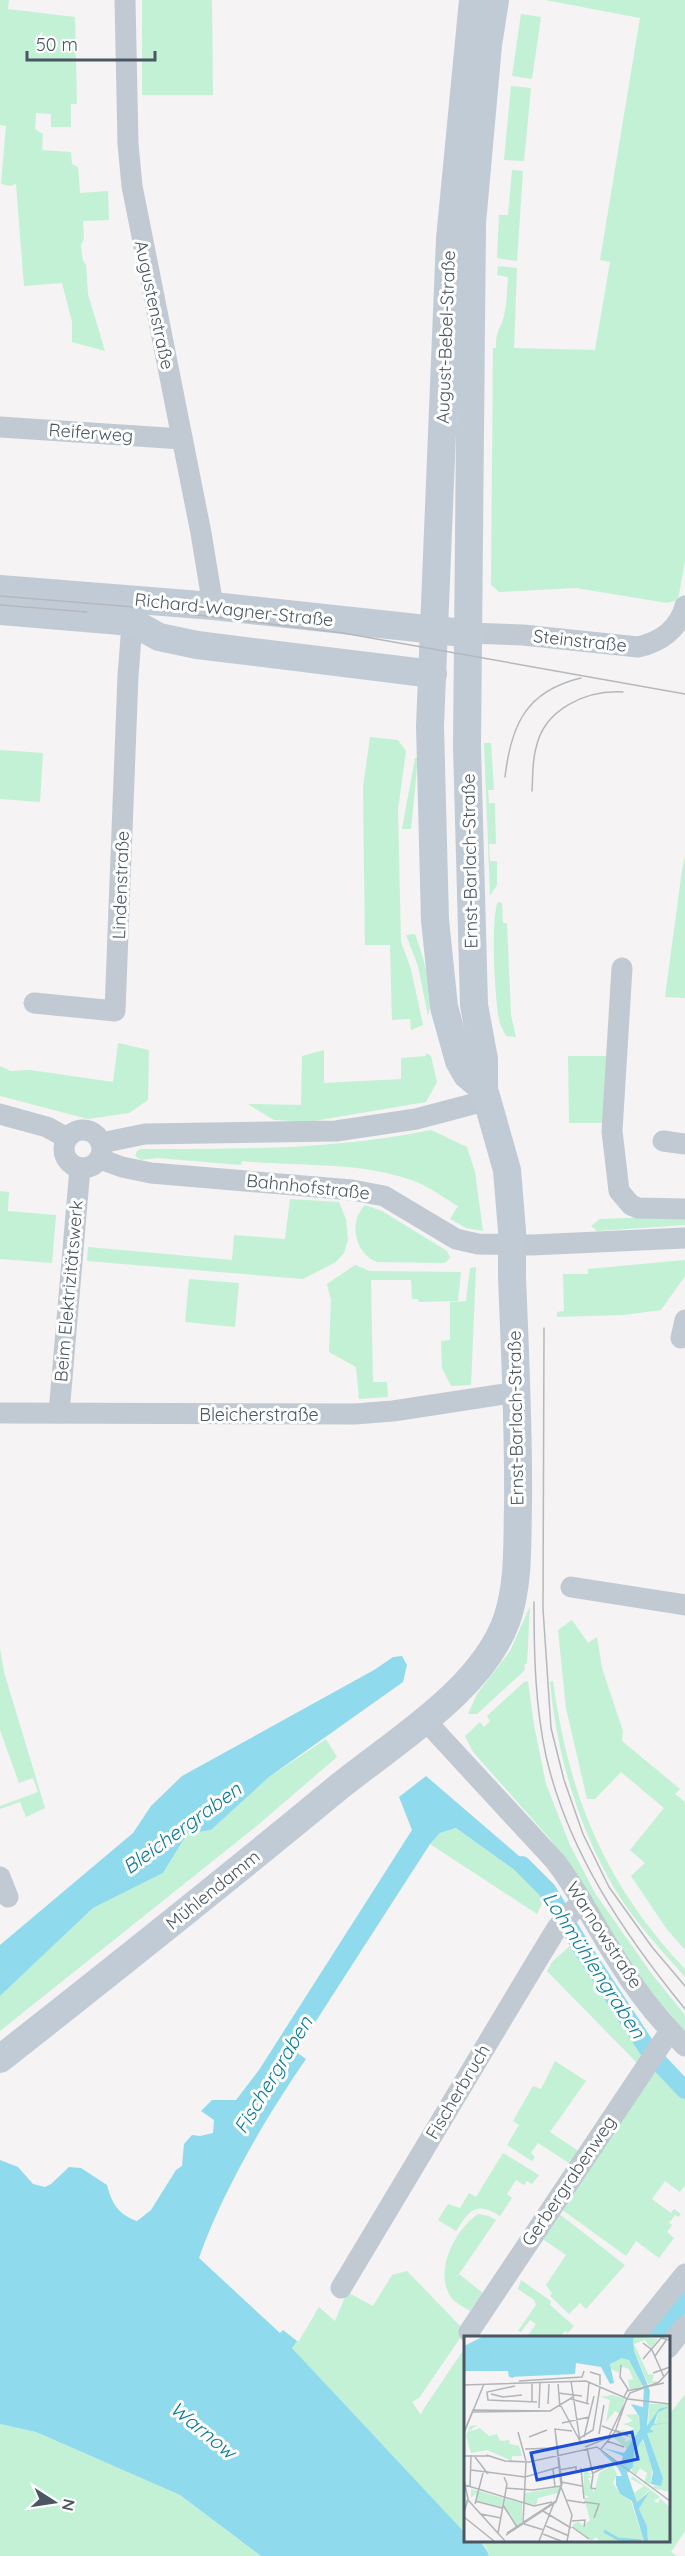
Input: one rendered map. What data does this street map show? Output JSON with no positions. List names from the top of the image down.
{
  "streets": {
    "main road": [
      "August-Bebel-Straße",
      "Richard-Wagner-Straße",
      "Ernst-Barlach-Straße",
      "Mühlendamm"
    ],
    "street": [
      "Augustenstraße",
      "Reiferweg",
      "Steinstraße",
      "Lindenstraße",
      "Bahnhofstraße",
      "Beim Elektrizitätswerk",
      "Bleicherstraße",
      "Warnowstraße",
      "Fischerbruch",
      "Gerbergrabenweg"
    ]
  },
  "crossings": [
    ["Augustenstraße", "Reiferweg"],
    ["Augustenstraße", "Richard-Wagner-Straße"],
    ["August-Bebel-Straße", "Richard-Wagner-Straße"],
    ["August-Bebel-Straße", "Steinstraße"],
    ["August-Bebel-Straße", "Ernst-Barlach-Straße"],
    ["Richard-Wagner-Straße", "Steinstraße"],
    ["Richard-Wagner-Straße", "Ernst-Barlach-Straße"],
    ["Richard-Wagner-Straße", "Lindenstraße"],
    ["Steinstraße", "Ernst-Barlach-Straße"],
    ["Ernst-Barlach-Straße", "Bleicherstraße"],
    ["Ernst-Barlach-Straße", "Mühlendamm"],
    ["Ernst-Barlach-Straße", "Warnowstraße"],
    ["Bahnhofstraße", "Beim Elektrizitätswerk"],
    ["Beim Elektrizitätswerk", "Bleicherstraße"],
    ["Mühlendamm", "Warnowstraße"],
    ["Warnowstraße", "Fischerbruch"],
    ["Warnowstraße", "Gerbergrabenweg"]
  ],
  "water": [
    "Bleichergraben",
    "Lohmühlengraben",
    "Fischergraben",
    "Warnow"
  ],
  "scale_bar": "50 m",
  "north": "right"
}
